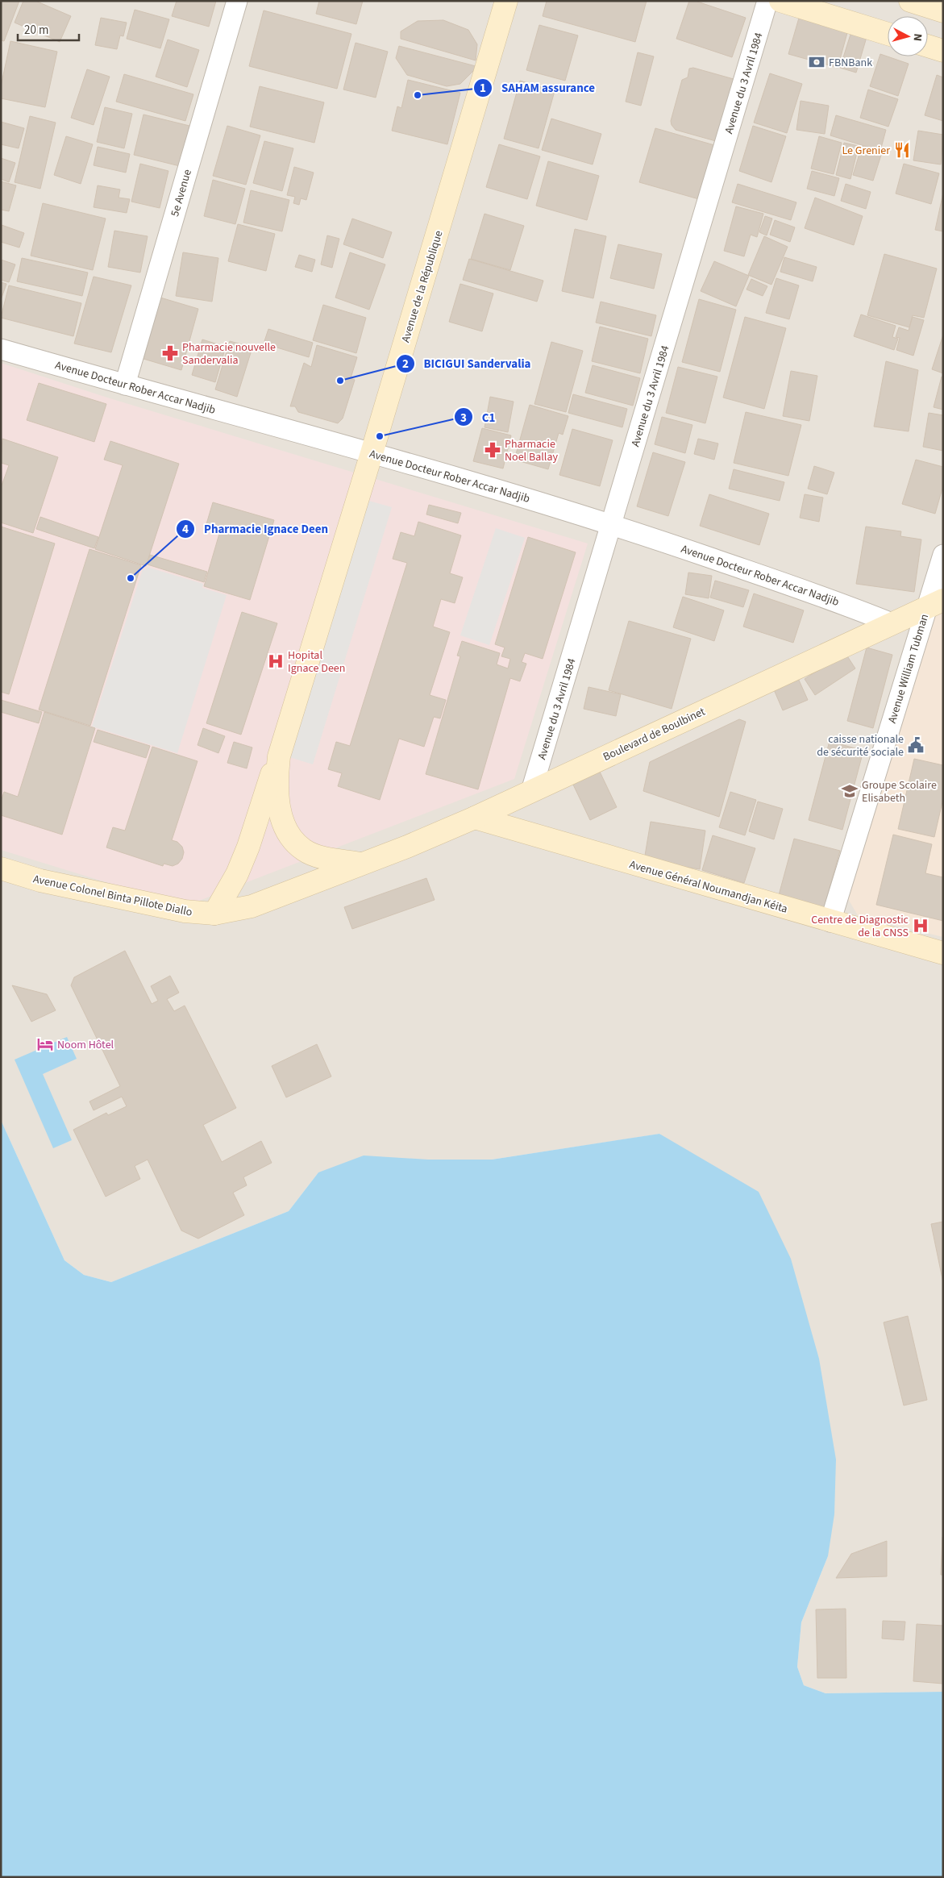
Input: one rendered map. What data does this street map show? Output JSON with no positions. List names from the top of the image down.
{
  "streets": {
    "main road": [
      "Avenue de la République",
      "Boulevard de Boulbinet",
      "Avenue Général Noumandjan Kéita",
      "Avenue Colonel Binta Pillote Diallo"
    ],
    "street": [
      "Avenue du 3 Avril 1984",
      "5e Avenue",
      "Avenue Docteur Rober Accar Nadjib",
      "Avenue William Tubman"
    ]
  },
  "crossings": [
    ["Avenue du 3 Avril 1984", "Avenue Docteur Rober Accar Nadjib"],
    ["Avenue du 3 Avril 1984", "Boulevard de Boulbinet"],
    ["5e Avenue", "Avenue Docteur Rober Accar Nadjib"],
    ["Avenue de la République", "Avenue Docteur Rober Accar Nadjib"],
    ["Avenue de la République", "Boulevard de Boulbinet"],
    ["Avenue de la République", "Avenue Colonel Binta Pillote Diallo"],
    ["Avenue Docteur Rober Accar Nadjib", "Boulevard de Boulbinet"],
    ["Avenue William Tubman", "Boulevard de Boulbinet"],
    ["Avenue William Tubman", "Avenue Général Noumandjan Kéita"],
    ["Boulevard de Boulbinet", "Avenue Général Noumandjan Kéita"],
    ["Boulevard de Boulbinet", "Avenue Colonel Binta Pillote Diallo"]
  ],
  "places": {
    "bank": ["FBNBank"],
    "other": [
      "SAHAM assurance",
      "BICIGUI Sandervalia",
      "C1",
      "Pharmacie Ignace Deen"
    ],
    "restaurant": ["Le Grenier"],
    "pharmacy": ["Pharmacie nouvelle Sandervalia", "Pharmacie Noel Ballay"],
    "hospital": ["Hopital Ignace Deen", "Centre de Diagnostic de la CNSS"],
    "public building": ["caisse nationale de sécurité sociale"],
    "school or university": ["Groupe Scolaire Elisabeth"],
    "hotel": ["Noom Hôtel"]
  },
  "scale_bar": "20 m",
  "north": "right"
}
